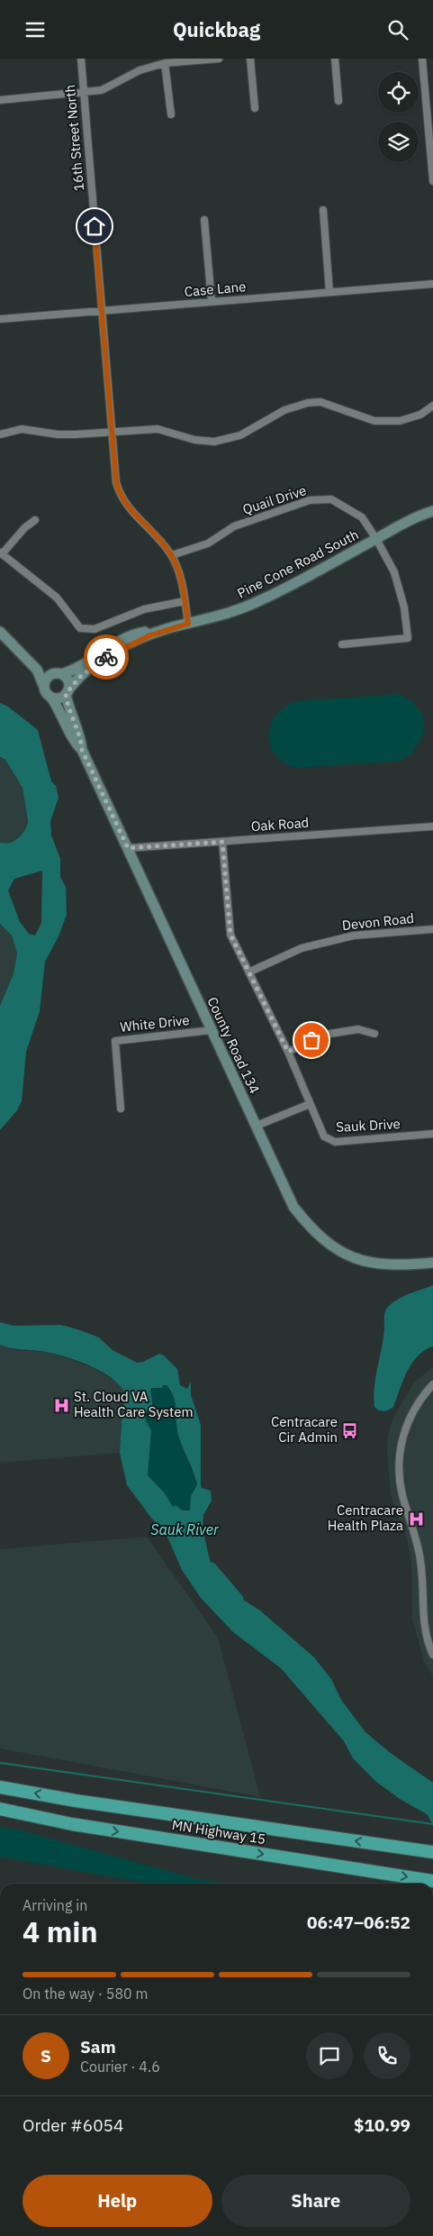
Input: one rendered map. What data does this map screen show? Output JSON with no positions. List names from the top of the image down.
{
  "streets": {
    "highway": ["MN Highway 15"],
    "street": [
      "16th Street North",
      "Case Lane",
      "Quail Drive",
      "Pine Cone Road South",
      "Oak Road",
      "Devon Road",
      "White Drive",
      "County Road 134",
      "Sauk Drive"
    ]
  },
  "crossings": [
    ["16th Street North", "Case Lane"],
    ["16th Street North", "Quail Drive"],
    ["16th Street North", "Pine Cone Road South"],
    ["Quail Drive", "Pine Cone Road South"],
    ["Pine Cone Road South", "County Road 134"],
    ["Oak Road", "County Road 134"],
    ["Oak Road", "Sauk Drive"],
    ["Devon Road", "Sauk Drive"],
    ["White Drive", "County Road 134"]
  ],
  "water": ["Sauk River"],
  "places": {
    "hospital": ["St. Cloud VA Health Care System", "Centracare Health Plaza"],
    "bus stop": ["Centracare Cir Admin"]
  },
  "page": {
    "header": "Quickbag",
    "heading": ["4 min", "Arriving in", "06:47–06:52"],
    "panel": [
      "Sam",
      "Courier · 4.6",
      "Order #6054",
      "$10.99"
    ],
    "bar": "On the way · 580 m",
    "round": "S",
    "buttons": ["Help", "Share"]
  }
}
